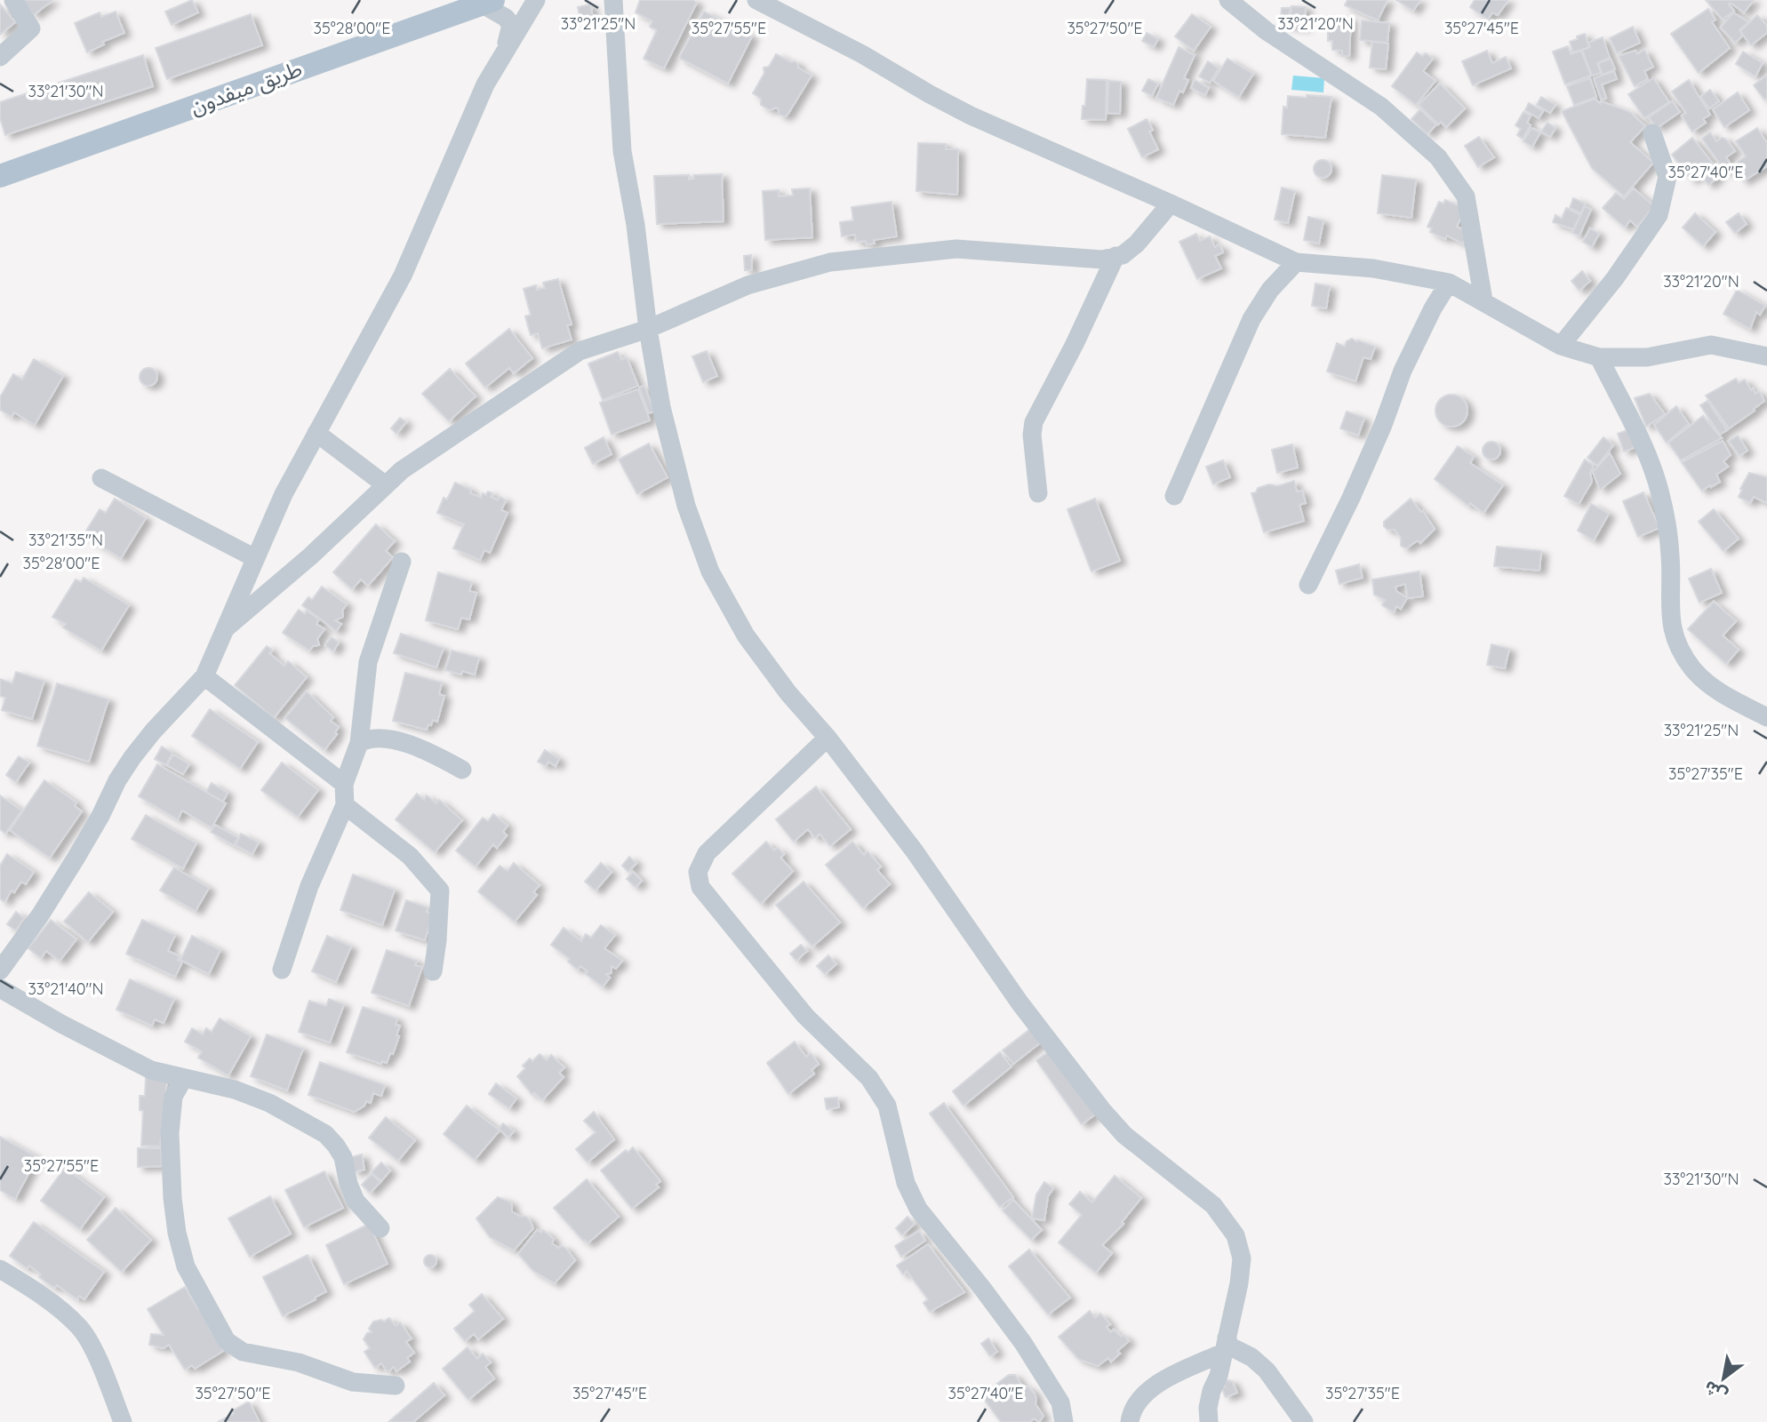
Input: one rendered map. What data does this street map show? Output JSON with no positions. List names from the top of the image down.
{
  "streets": {
    "main road": ["طريق ميفدون"]
  },
  "north": "bottom left",
  "coordinates": [
    "33°21'25\"N",
    "33°21'20\"N",
    "35°28'00\"E",
    "35°27'55\"E",
    "35°27'50\"E",
    "35°27'45\"E",
    "33°21'30\"N",
    "35°27'40\"E",
    "33°21'35\"N",
    "35°27'35\"E",
    "33°21'40\"N"
  ]
}
